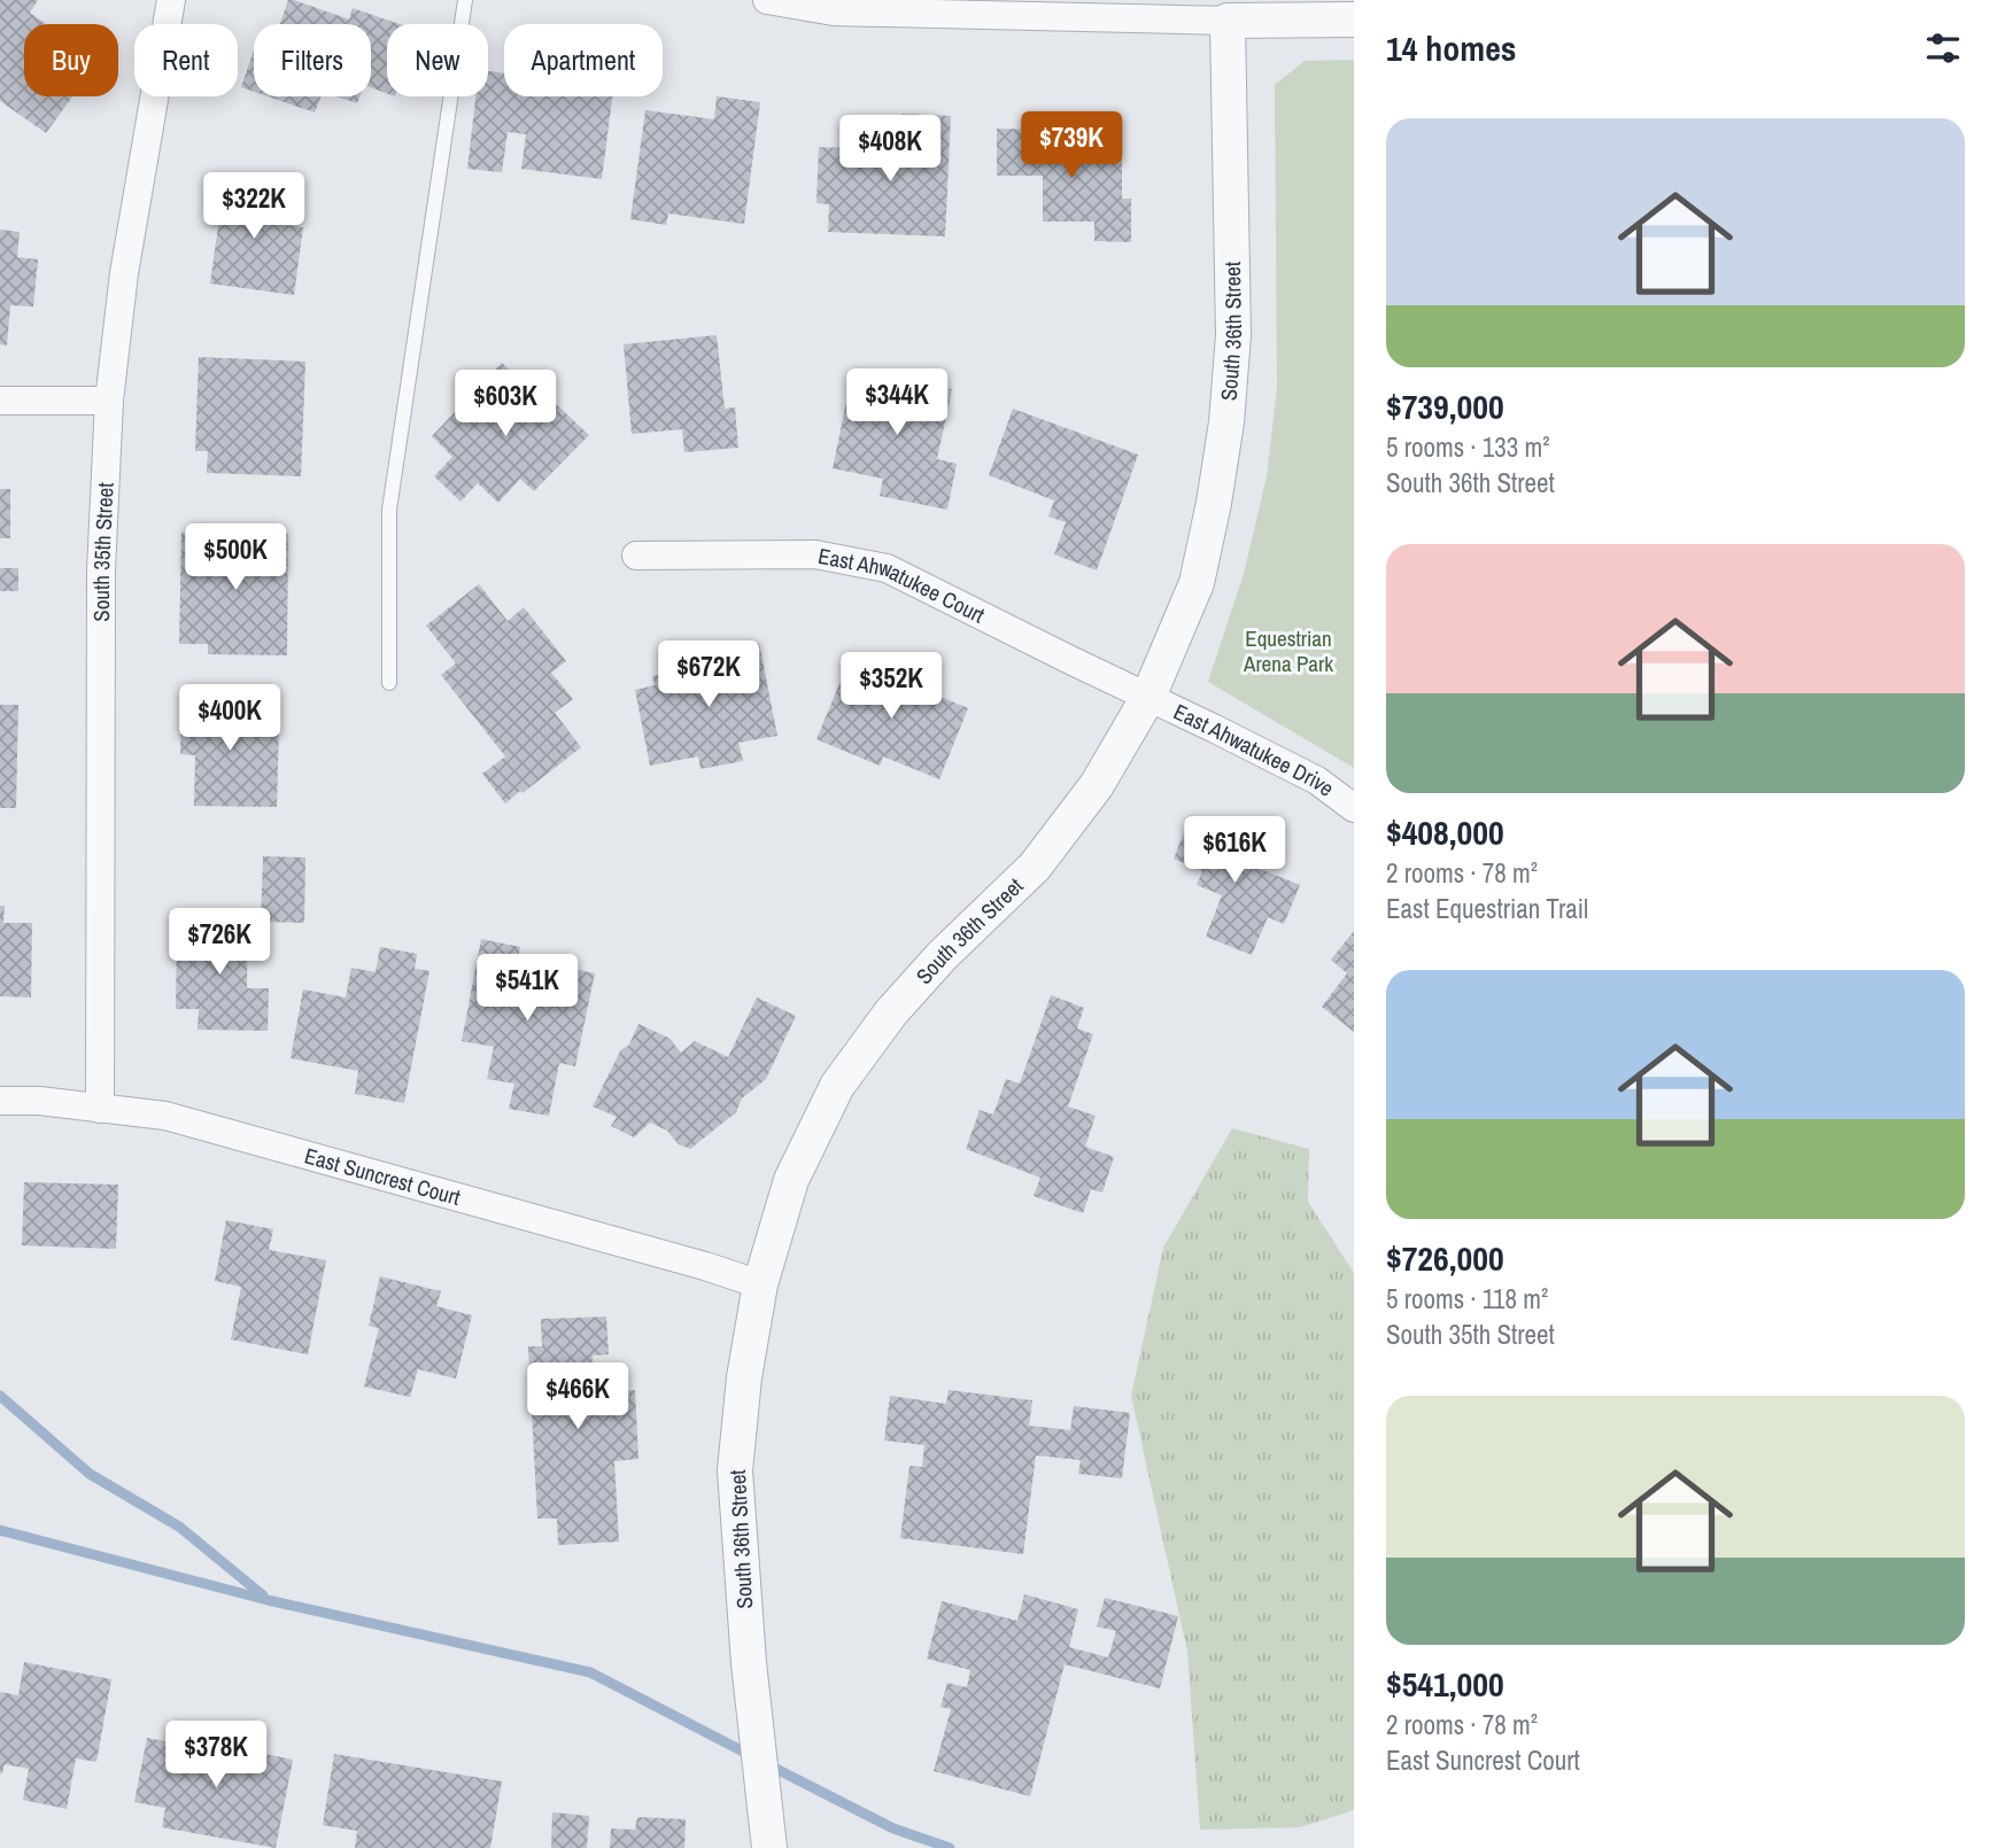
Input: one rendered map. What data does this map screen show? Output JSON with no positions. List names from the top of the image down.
{
  "streets": {
    "street": [
      "South 36th Street",
      "South 35th Street",
      "East Ahwatukee Court",
      "East Ahwatukee Drive",
      "East Suncrest Court"
    ]
  },
  "crossings": [
    ["South 36th Street", "East Ahwatukee Court"],
    ["South 36th Street", "East Ahwatukee Drive"],
    ["South 36th Street", "East Suncrest Court"],
    ["South 35th Street", "East Suncrest Court"],
    ["East Ahwatukee Court", "East Ahwatukee Drive"]
  ],
  "parks": ["Equestrian Arena Park"],
  "page": {
    "heading": "14 homes",
    "chip": [
      "Buy",
      "Rent",
      "Filters",
      "New",
      "Apartment"
    ],
    "list": [
      {
        "name": "$739,000",
        "note": "5 rooms · 133 m² · South 36th Street"
      },
      {
        "name": "$408,000",
        "note": "2 rooms · 78 m² · East Equestrian Trail"
      },
      {
        "name": "$726,000",
        "note": "5 rooms · 118 m² · South 35th Street"
      },
      {
        "name": "$541,000",
        "note": "2 rooms · 78 m² · East Suncrest Court"
      }
    ],
    "price": [
      "$739K",
      "$408K",
      "$322K",
      "$344K",
      "$603K",
      "$500K",
      "$672K",
      "$352K",
      "$400K",
      "$616K",
      "$726K",
      "$541K",
      "$466K",
      "$378K"
    ]
  }
}
